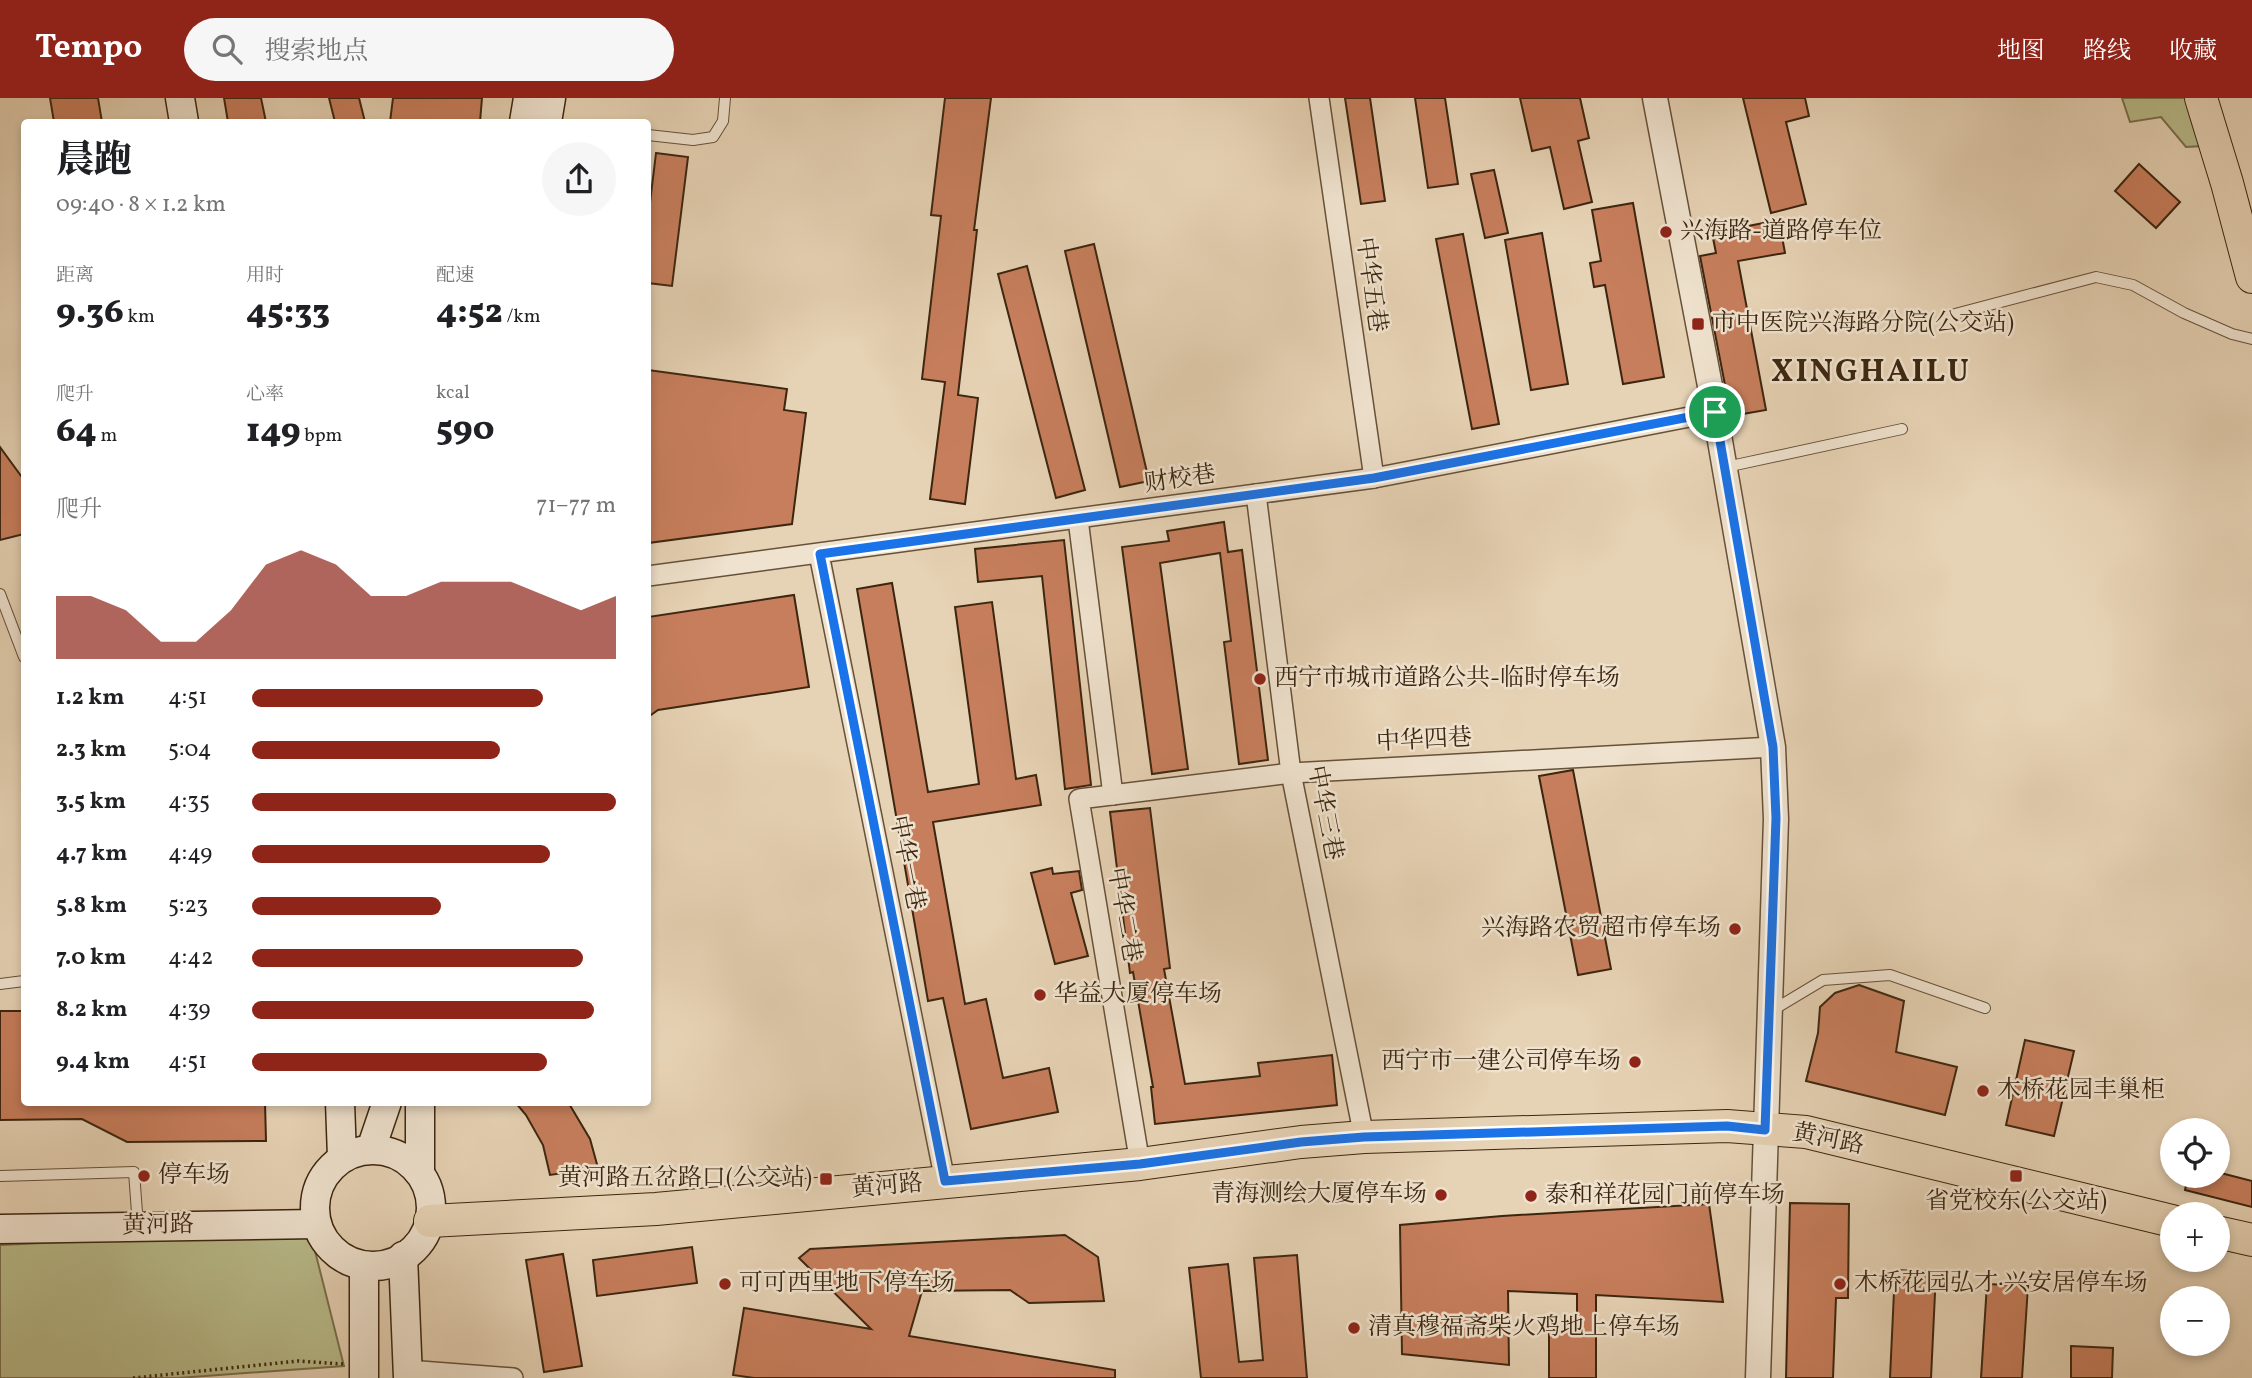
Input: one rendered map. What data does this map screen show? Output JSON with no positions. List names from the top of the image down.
{
  "streets": {
    "main road": ["黄河路"],
    "street": [
      "中华五巷",
      "财校巷",
      "中华四巷",
      "中华三巷",
      "中华一巷",
      "中华二巷"
    ]
  },
  "crossings": [
    ["中华五巷", "财校巷"],
    ["财校巷", "中华三巷"],
    ["财校巷", "中华一巷"],
    ["中华四巷", "中华三巷"],
    ["中华四巷", "中华二巷"],
    ["中华三巷", "黄河路"],
    ["中华一巷", "黄河路"],
    ["中华二巷", "黄河路"]
  ],
  "districts": ["XINGHAILU"],
  "places": {
    "other": [
      "兴海路-道路停车位",
      "西宁市城市道路公共-临时停车场",
      "兴海路农贸超市停车场",
      "华益大厦停车场",
      "西宁市一建公司停车场",
      "木桥花园丰巢柜",
      "停车场",
      "青海测绘大厦停车场",
      "泰和祥花园门前停车场",
      "可可西里地下停车场",
      "木桥花园弘才·兴安居停车场",
      "清真穆福斋柴火鸡地上停车场"
    ],
    "transit": ["市中医院兴海路分院(公交站)", "省党校东(公交站)", "黄河路五岔路口(公交站)"]
  },
  "page": {
    "header": "Tempo",
    "search": "搜索地点",
    "nav": ["地图", "路线", "收藏"],
    "heading": ["晨跑", "09:40 · 8 × 1.2 km"],
    "stats": [
      ["距离", "9.36 km"],
      ["用时", "45:33"],
      ["配速", "4:52 /km"],
      ["爬升", "64 m"],
      ["心率", "149 bpm"],
      ["kcal", "590"]
    ],
    "chart": ["爬升", "71–77 m"],
    "list": [
      {
        "name": "1.2 km",
        "note": "4:51"
      },
      {
        "name": "2.3 km",
        "note": "5:04"
      },
      {
        "name": "3.5 km",
        "note": "4:35"
      },
      {
        "name": "4.7 km",
        "note": "4:49"
      },
      {
        "name": "5.8 km",
        "note": "5:23"
      },
      {
        "name": "7.0 km",
        "note": "4:42"
      },
      {
        "name": "8.2 km",
        "note": "4:39"
      },
      {
        "name": "9.4 km",
        "note": "4:51"
      }
    ],
    "map_buttons": ["+", "−"]
  }
}
